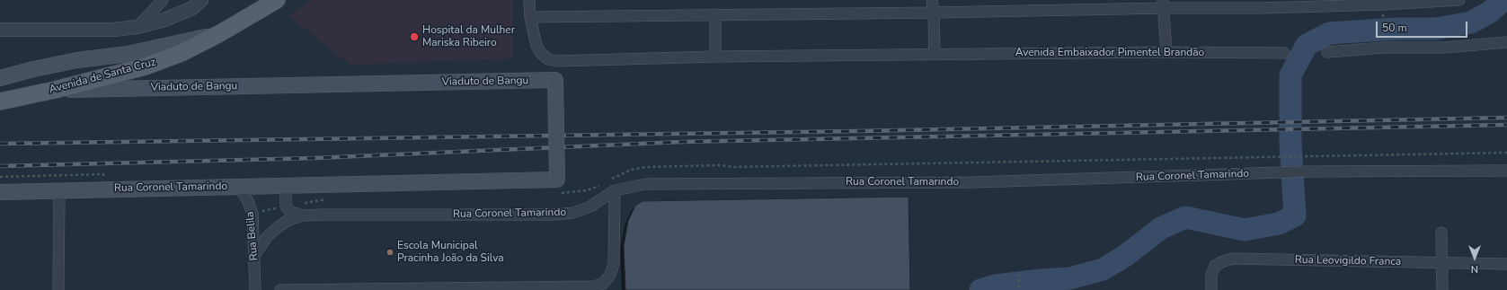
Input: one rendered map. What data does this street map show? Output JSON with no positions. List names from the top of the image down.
{
  "streets": {
    "main road": ["Avenida de Santa Cruz", "Viaduto de Bangu", "Rua Coronel Tamarindo"],
    "street": ["Avenida Embaixador Pimentel Brandão", "Rua Belila", "Rua Leovigildo Franca"]
  },
  "crossings": [
    ["Avenida de Santa Cruz", "Viaduto de Bangu"],
    ["Viaduto de Bangu", "Rua Coronel Tamarindo"],
    ["Rua Coronel Tamarindo", "Rua Belila"]
  ],
  "places": ["Hospital da Mulher Mariska Ribeiro", "Escola Municipal Pracinha João da Silva"],
  "scale_bar": "50 m",
  "north": "bottom"
}
